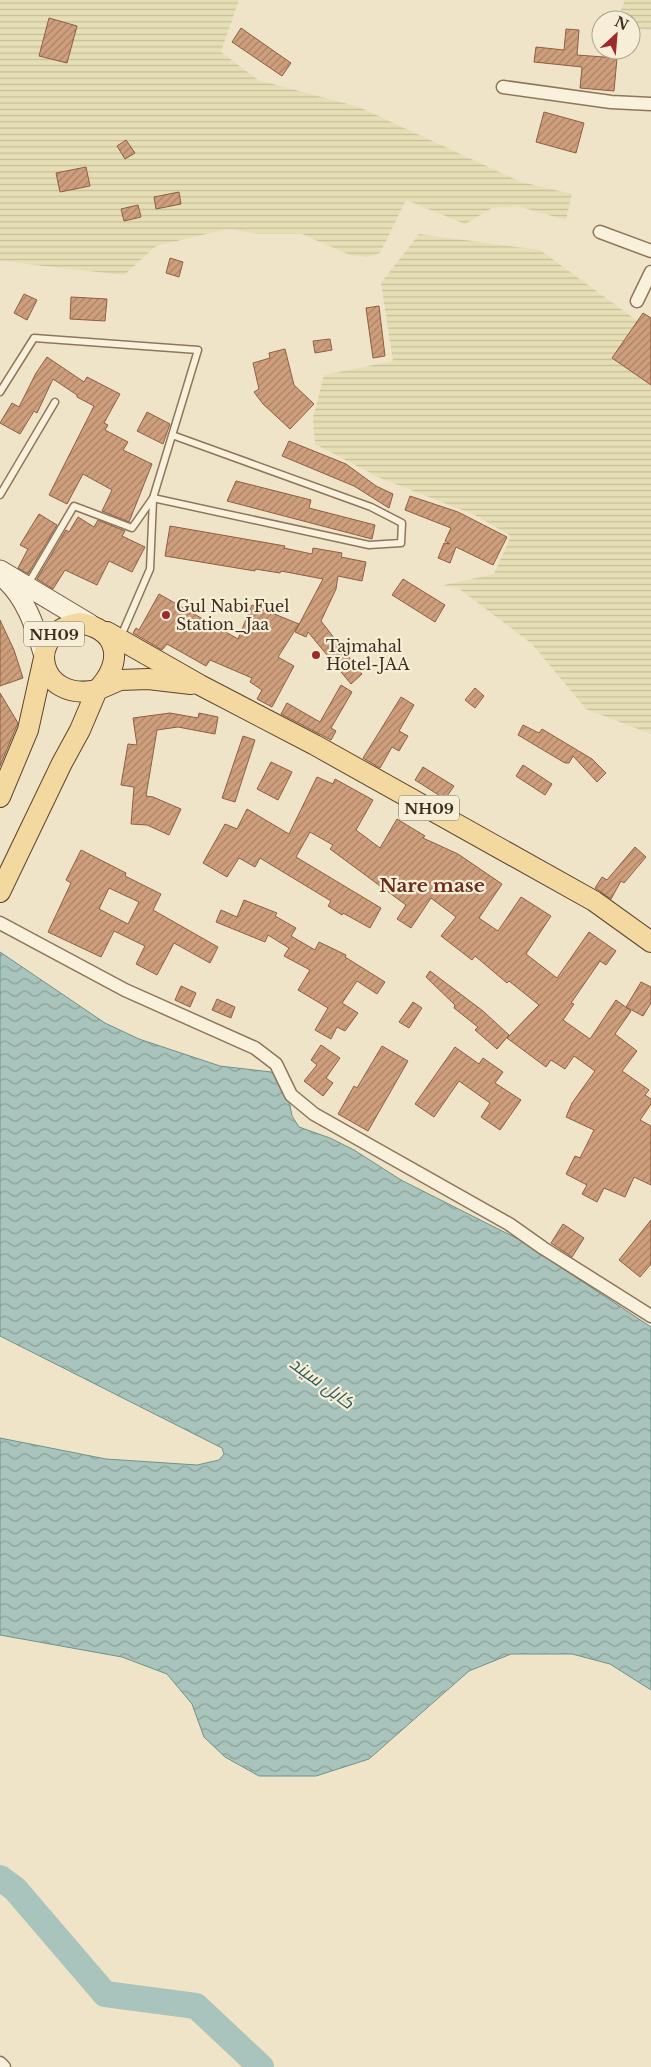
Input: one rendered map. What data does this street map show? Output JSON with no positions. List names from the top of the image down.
{
  "streets": {
    "main road": ["NH09"]
  },
  "districts": ["Nare mase"],
  "water": ["کابل سيند"],
  "places": ["Gul Nabi Fuel Station_Jaa", "Tajmahal Hotel-JAA"],
  "north": "top right"
}
